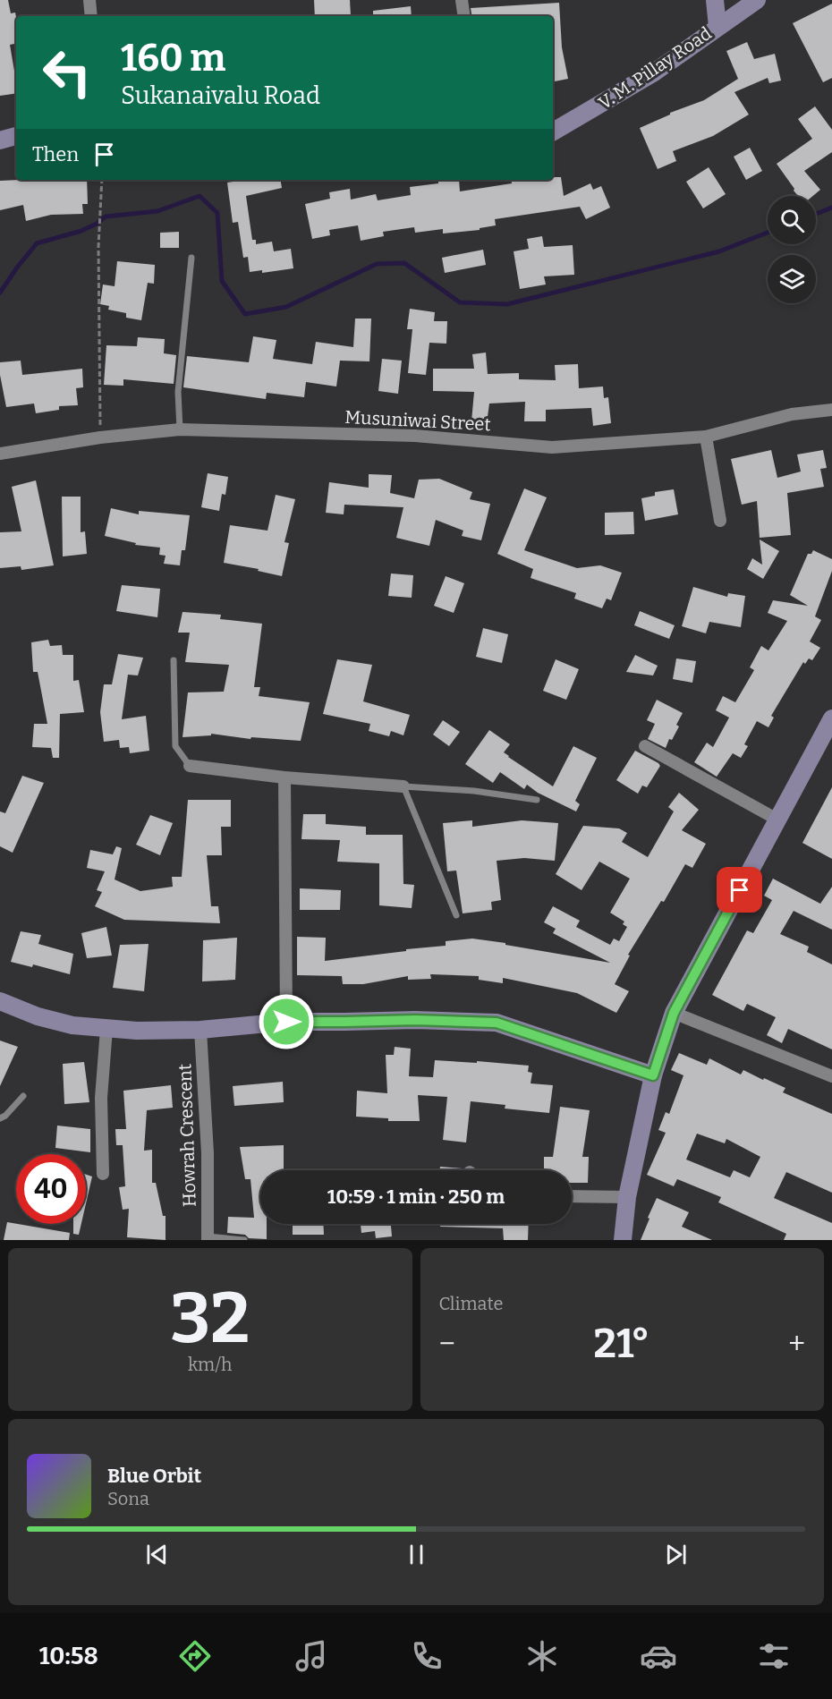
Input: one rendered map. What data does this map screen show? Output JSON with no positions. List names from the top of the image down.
{
  "streets": {
    "main road": ["V. M. Pillay Road"],
    "street": ["Musuniwai Street", "Howrah Crescent"]
  },
  "page": {
    "turn": ["160 m", "Sukanaivalu Road"],
    "then": "Then",
    "limit": "40",
    "trip": "10:59 · 1 min · 250 m",
    "tile": [
      ["32", "km/h"],
      "Climate"
    ],
    "heat": ["−", "21°", "+"],
    "song": ["Blue Orbit", "Sona"],
    "tabs": "10:58"
  }
}
